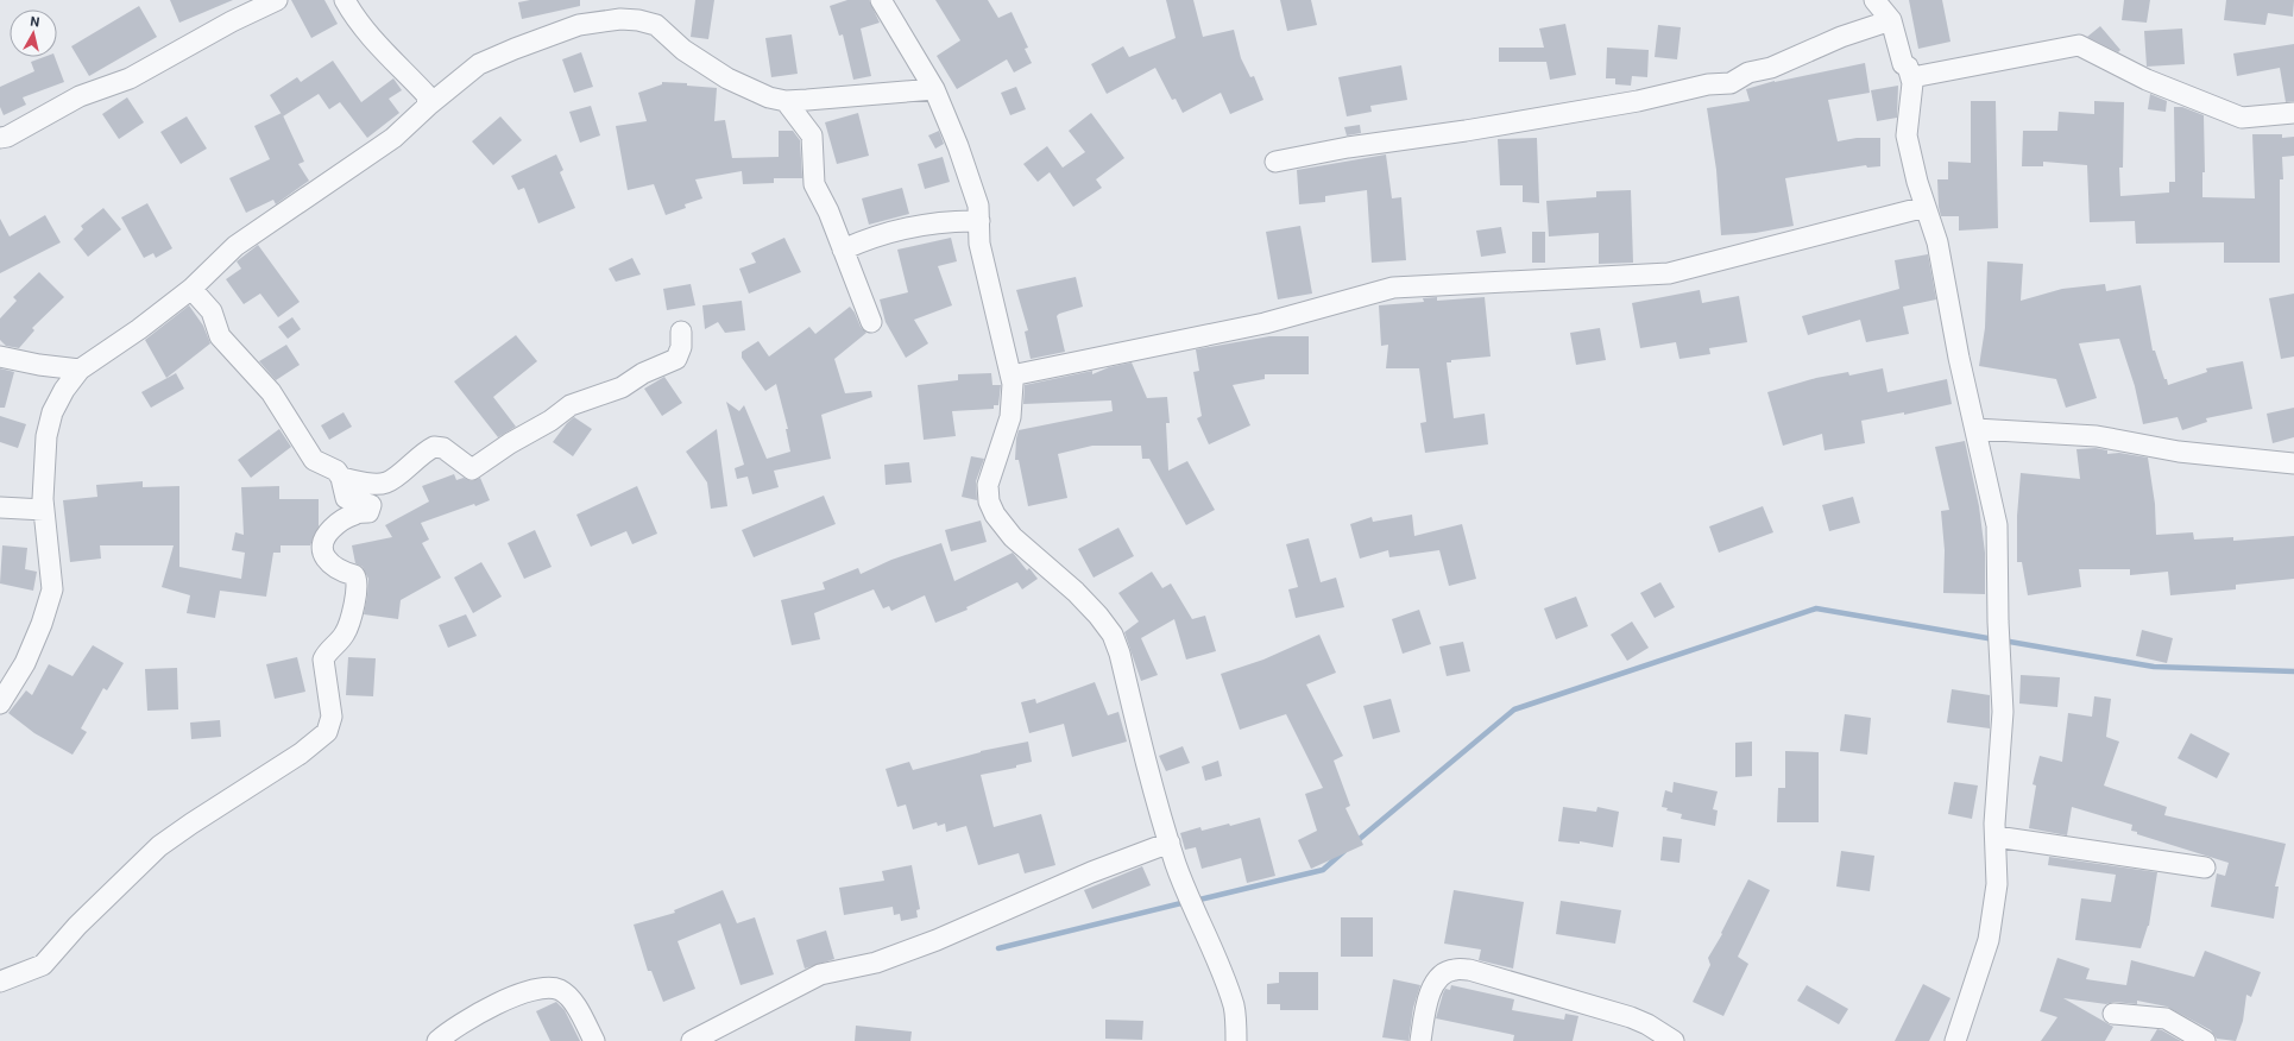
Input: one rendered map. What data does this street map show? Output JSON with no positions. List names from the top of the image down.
{
  "north": "top"
}
